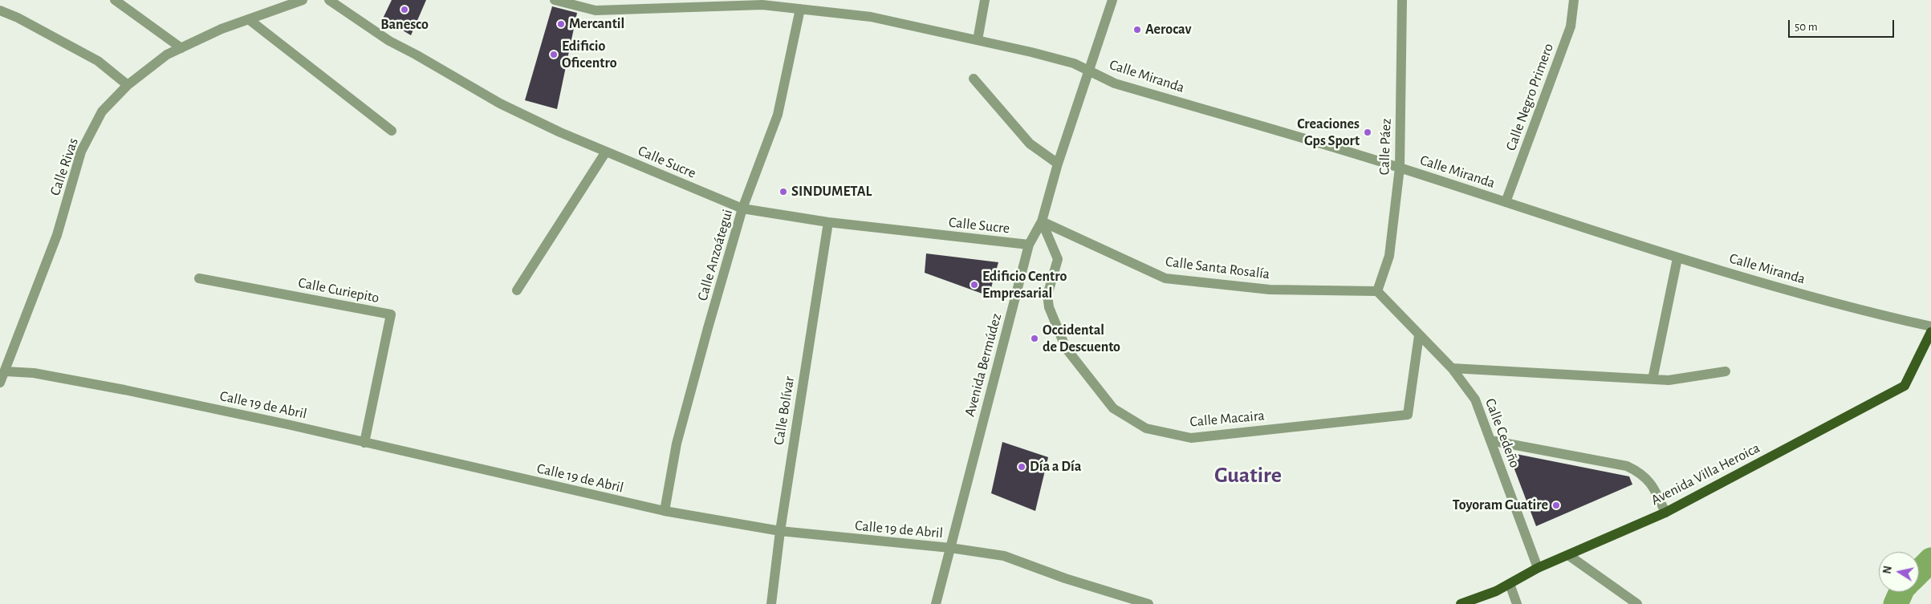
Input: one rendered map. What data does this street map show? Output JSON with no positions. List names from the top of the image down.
{
  "streets": {
    "main road": ["Avenida Villa Heroica"],
    "street": [
      "Calle Miranda",
      "Calle Negro Primero",
      "Calle Páez",
      "Calle Sucre",
      "Calle Rivas",
      "Calle Anzoátegui",
      "Calle Santa Rosalía",
      "Calle Curiepito",
      "Avenida Bermúdez",
      "Calle 19 de Abril",
      "Calle Bolívar",
      "Calle Macaira",
      "Calle Cedeño"
    ]
  },
  "crossings": [
    ["Calle Miranda", "Calle Negro Primero"],
    ["Calle Miranda", "Calle Páez"],
    ["Calle Miranda", "Calle Anzoátegui"],
    ["Calle Miranda", "Avenida Bermúdez"],
    ["Calle Páez", "Calle Santa Rosalía"],
    ["Calle Páez", "Calle Cedeño"],
    ["Calle Sucre", "Calle Anzoátegui"],
    ["Calle Sucre", "Avenida Bermúdez"],
    ["Calle Sucre", "Calle Bolívar"],
    ["Calle Rivas", "Calle 19 de Abril"],
    ["Calle Anzoátegui", "Calle 19 de Abril"],
    ["Calle Santa Rosalía", "Avenida Bermúdez"],
    ["Calle Santa Rosalía", "Calle Macaira"],
    ["Calle Santa Rosalía", "Calle Cedeño"],
    ["Calle Curiepito", "Calle 19 de Abril"],
    ["Avenida Bermúdez", "Calle 19 de Abril"],
    ["Avenida Bermúdez", "Calle Macaira"],
    ["Calle 19 de Abril", "Calle Bolívar"],
    ["Calle Macaira", "Calle Cedeño"],
    ["Calle Cedeño", "Avenida Villa Heroica"]
  ],
  "districts": ["Guatire"],
  "places": [
    "Banesco",
    "Mercantil",
    "Aerocav",
    "Edificio Oficentro",
    "Creaciones Gps Sport",
    "SINDUMETAL",
    "Edificio Centro Empresarial",
    "Occidental de Descuento",
    "Día a Día",
    "Toyoram Guatire"
  ],
  "scale_bar": "50 m",
  "north": "left"
}
